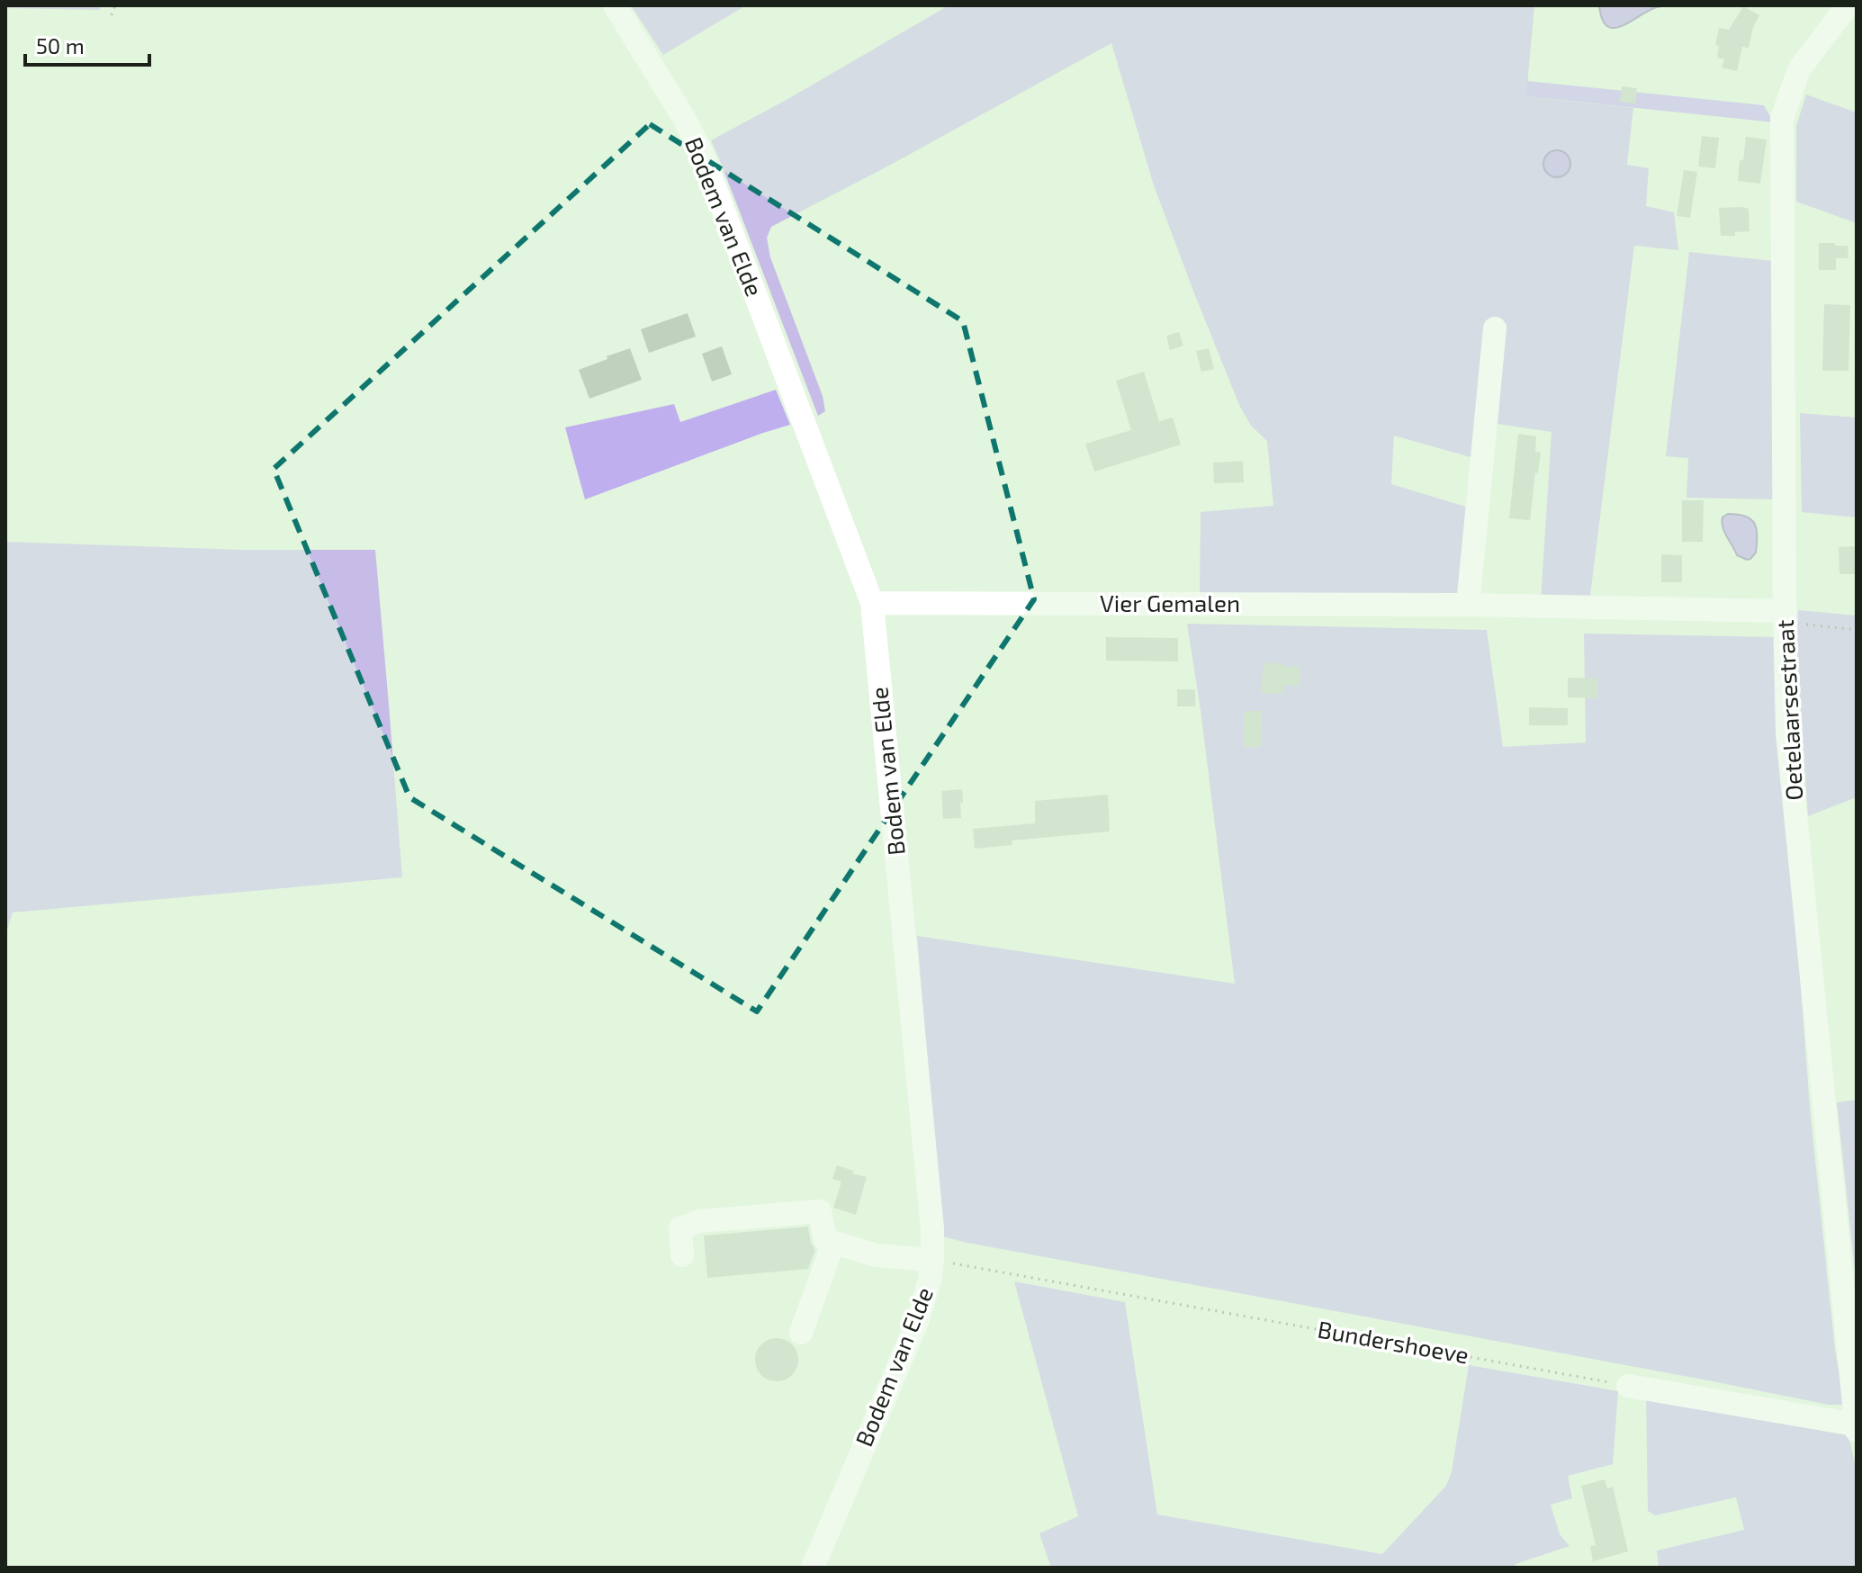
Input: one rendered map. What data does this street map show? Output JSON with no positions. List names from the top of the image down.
{
  "streets": {
    "street": ["Bodem van Elde", "Vier Gemalen", "Oetelaarsestraat"],
    "path": ["Bundershoeve"]
  },
  "crossings": [
    ["Bodem van Elde", "Vier Gemalen"],
    ["Bodem van Elde", "Bundershoeve"],
    ["Vier Gemalen", "Oetelaarsestraat"]
  ],
  "scale_bar": "50 m"
}
